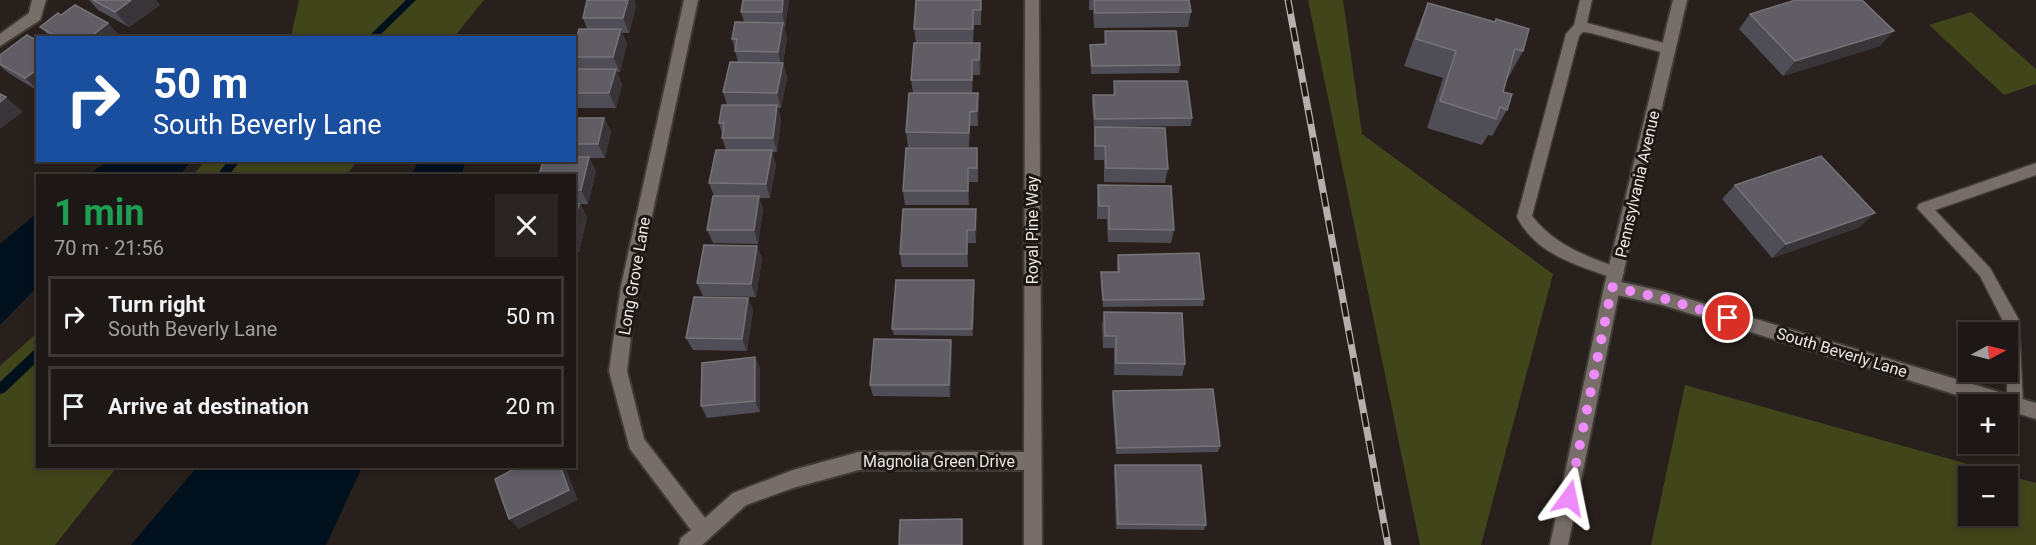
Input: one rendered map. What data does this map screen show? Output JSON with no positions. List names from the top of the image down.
{
  "streets": {
    "street": [
      "Pennsylvania Avenue",
      "Royal Pine Way",
      "Long Grove Lane",
      "South Beverly Lane",
      "Magnolia Green Drive"
    ]
  },
  "crossings": [
    ["Pennsylvania Avenue", "South Beverly Lane"],
    ["Royal Pine Way", "Magnolia Green Drive"],
    ["Long Grove Lane", "Magnolia Green Drive"]
  ],
  "north": "right",
  "page": {
    "turn": ["50 m", "South Beverly Lane"],
    "heading": ["1 min", "70 m · 21:56"],
    "list": [
      {
        "name": "Turn right",
        "note": "South Beverly Lane",
        "value": "50 m"
      },
      {
        "name": "Arrive at destination",
        "value": "20 m"
      }
    ],
    "map_buttons": ["+", "−"]
  }
}
